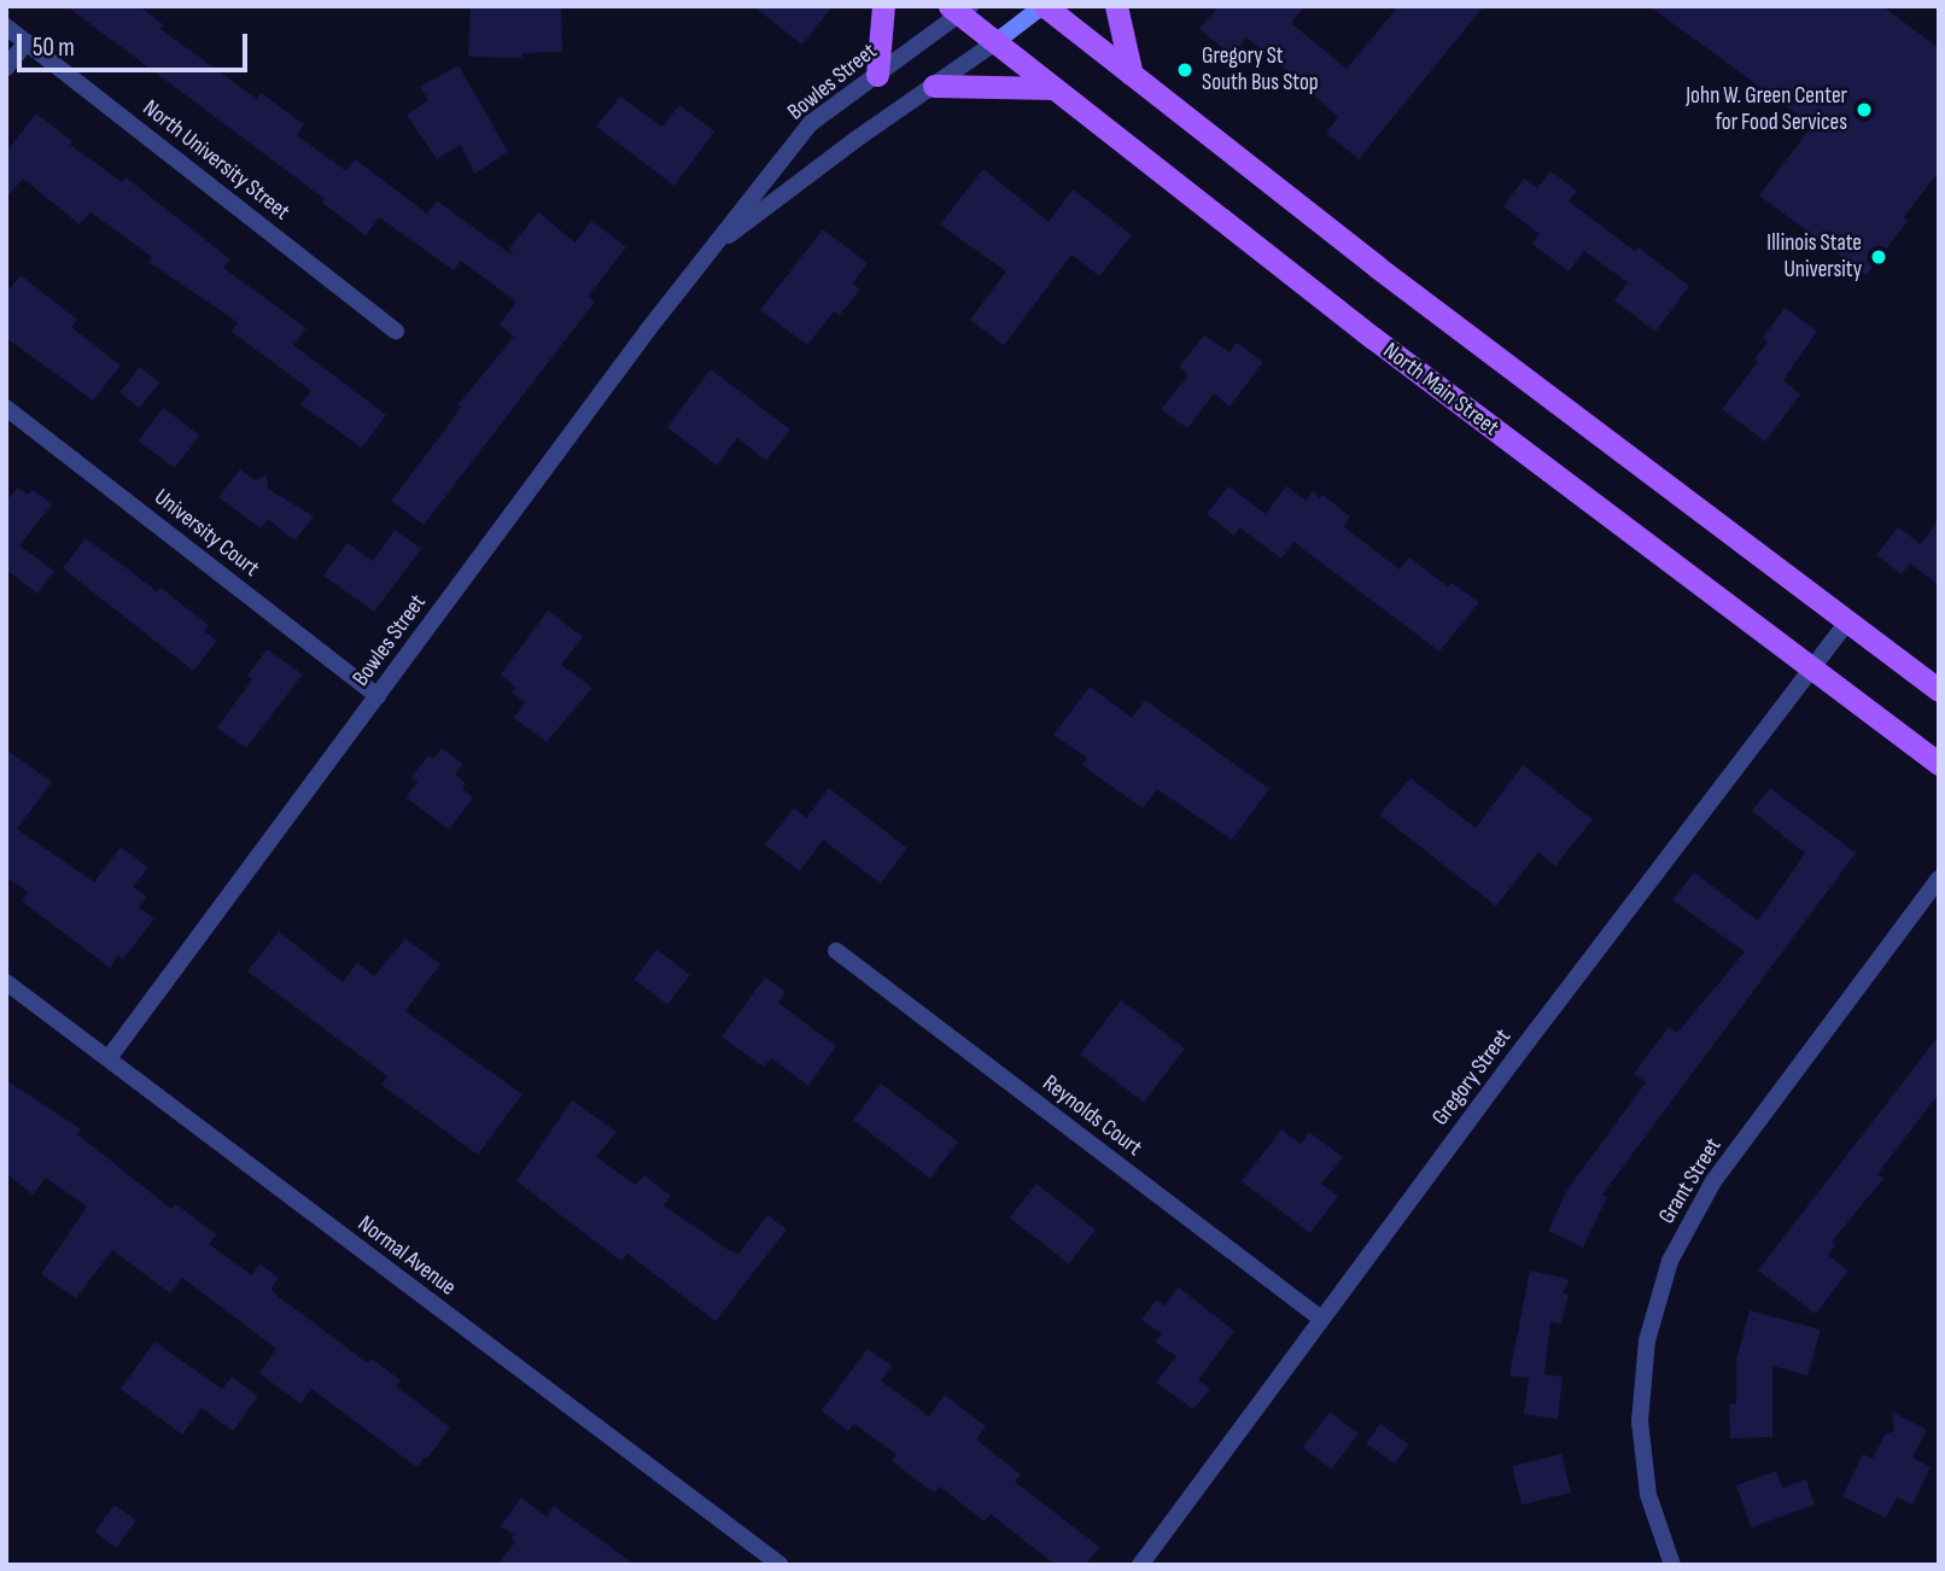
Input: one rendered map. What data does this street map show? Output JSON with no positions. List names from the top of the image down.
{
  "streets": {
    "main road": ["North Main Street"],
    "street": [
      "Bowles Street",
      "North University Street",
      "University Court",
      "Gregory Street",
      "Reynolds Court",
      "Grant Street",
      "Normal Avenue"
    ]
  },
  "crossings": [
    ["Bowles Street", "North Main Street"],
    ["Bowles Street", "University Court"],
    ["Bowles Street", "Normal Avenue"],
    ["North Main Street", "Gregory Street"],
    ["Gregory Street", "Reynolds Court"]
  ],
  "places": ["Gregory St South Bus Stop", "John W. Green Center for Food Services", "Illinois State University"],
  "scale_bar": "50 m"
}
